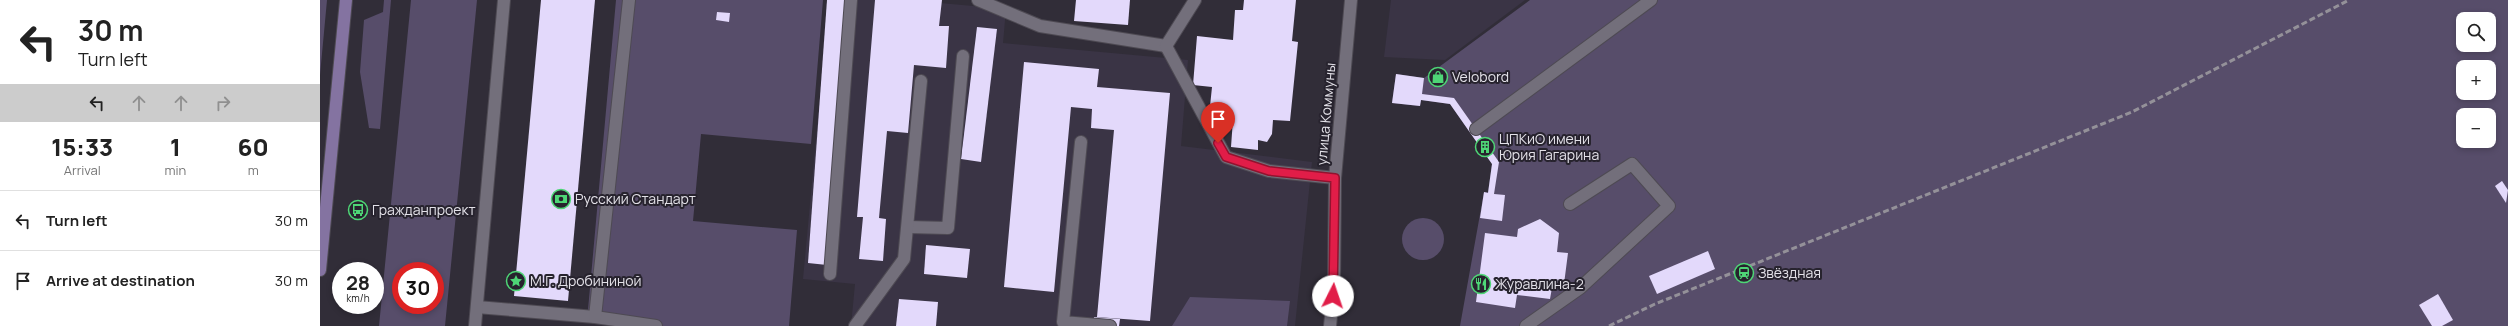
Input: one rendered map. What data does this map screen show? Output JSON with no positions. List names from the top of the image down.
{
  "streets": {
    "street": ["улица Коммуны"]
  },
  "places": {
    "shop": ["Velobord"],
    "building": ["ЦПКиО имени Юрия Гагарина"],
    "bank": ["Русский Стандарт"],
    "bus stop": ["Гражданпроект"],
    "station": ["Звёздная"],
    "place": ["М.Г. Дробининой"],
    "restaurant": ["Журавлина-2"]
  },
  "page": {
    "turn": ["30 m", "Turn left"],
    "map_buttons": ["+", "−"],
    "eta": [
      "15:33",
      "Arrival",
      "1",
      "min",
      "60",
      "m"
    ],
    "list": [
      {
        "name": "Turn left",
        "value": "30 m"
      },
      {
        "name": "Arrive at destination",
        "value": "30 m"
      }
    ],
    "speed": "28 km/h",
    "limit": "30"
  }
}
